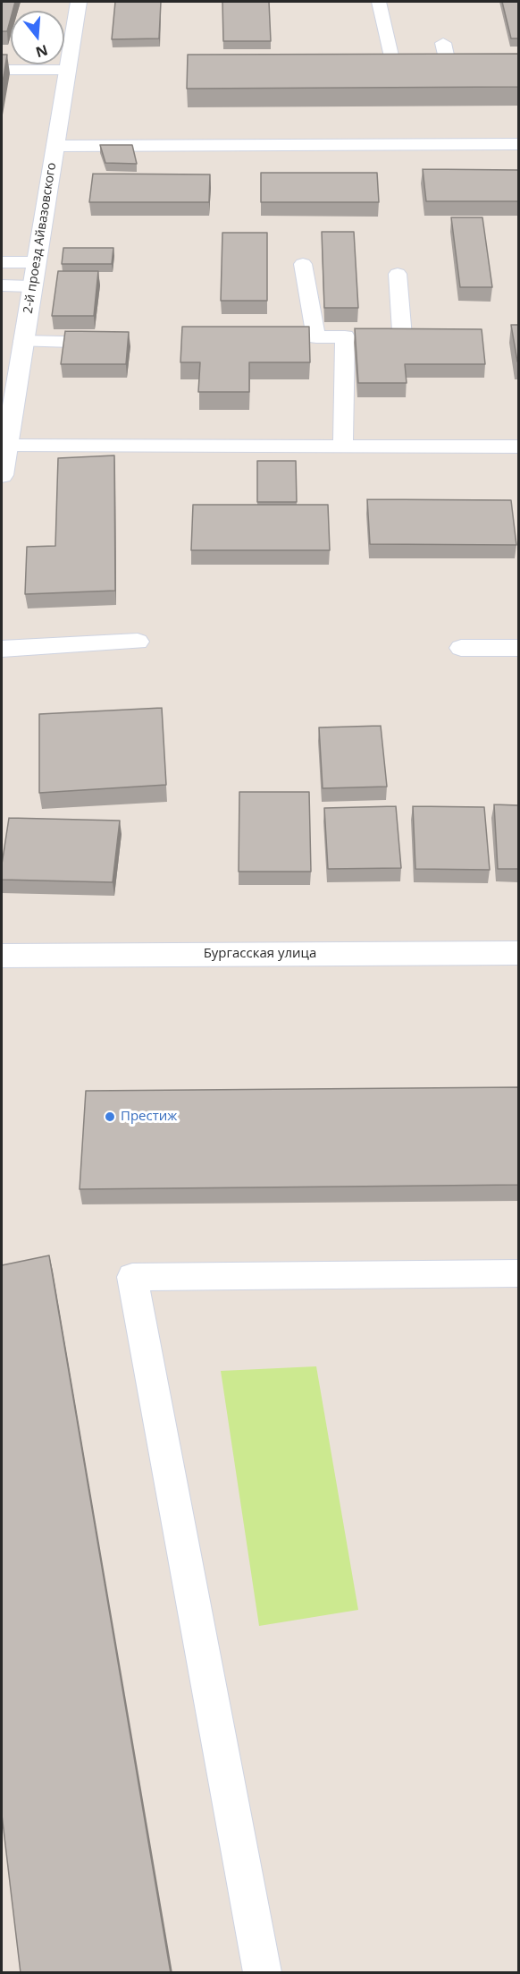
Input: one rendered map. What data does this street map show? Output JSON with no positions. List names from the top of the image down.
{
  "streets": {
    "street": ["2-й проезд Айвазовского", "Бургасская улица"]
  },
  "places": ["Престиж"],
  "north": "bottom"
}
